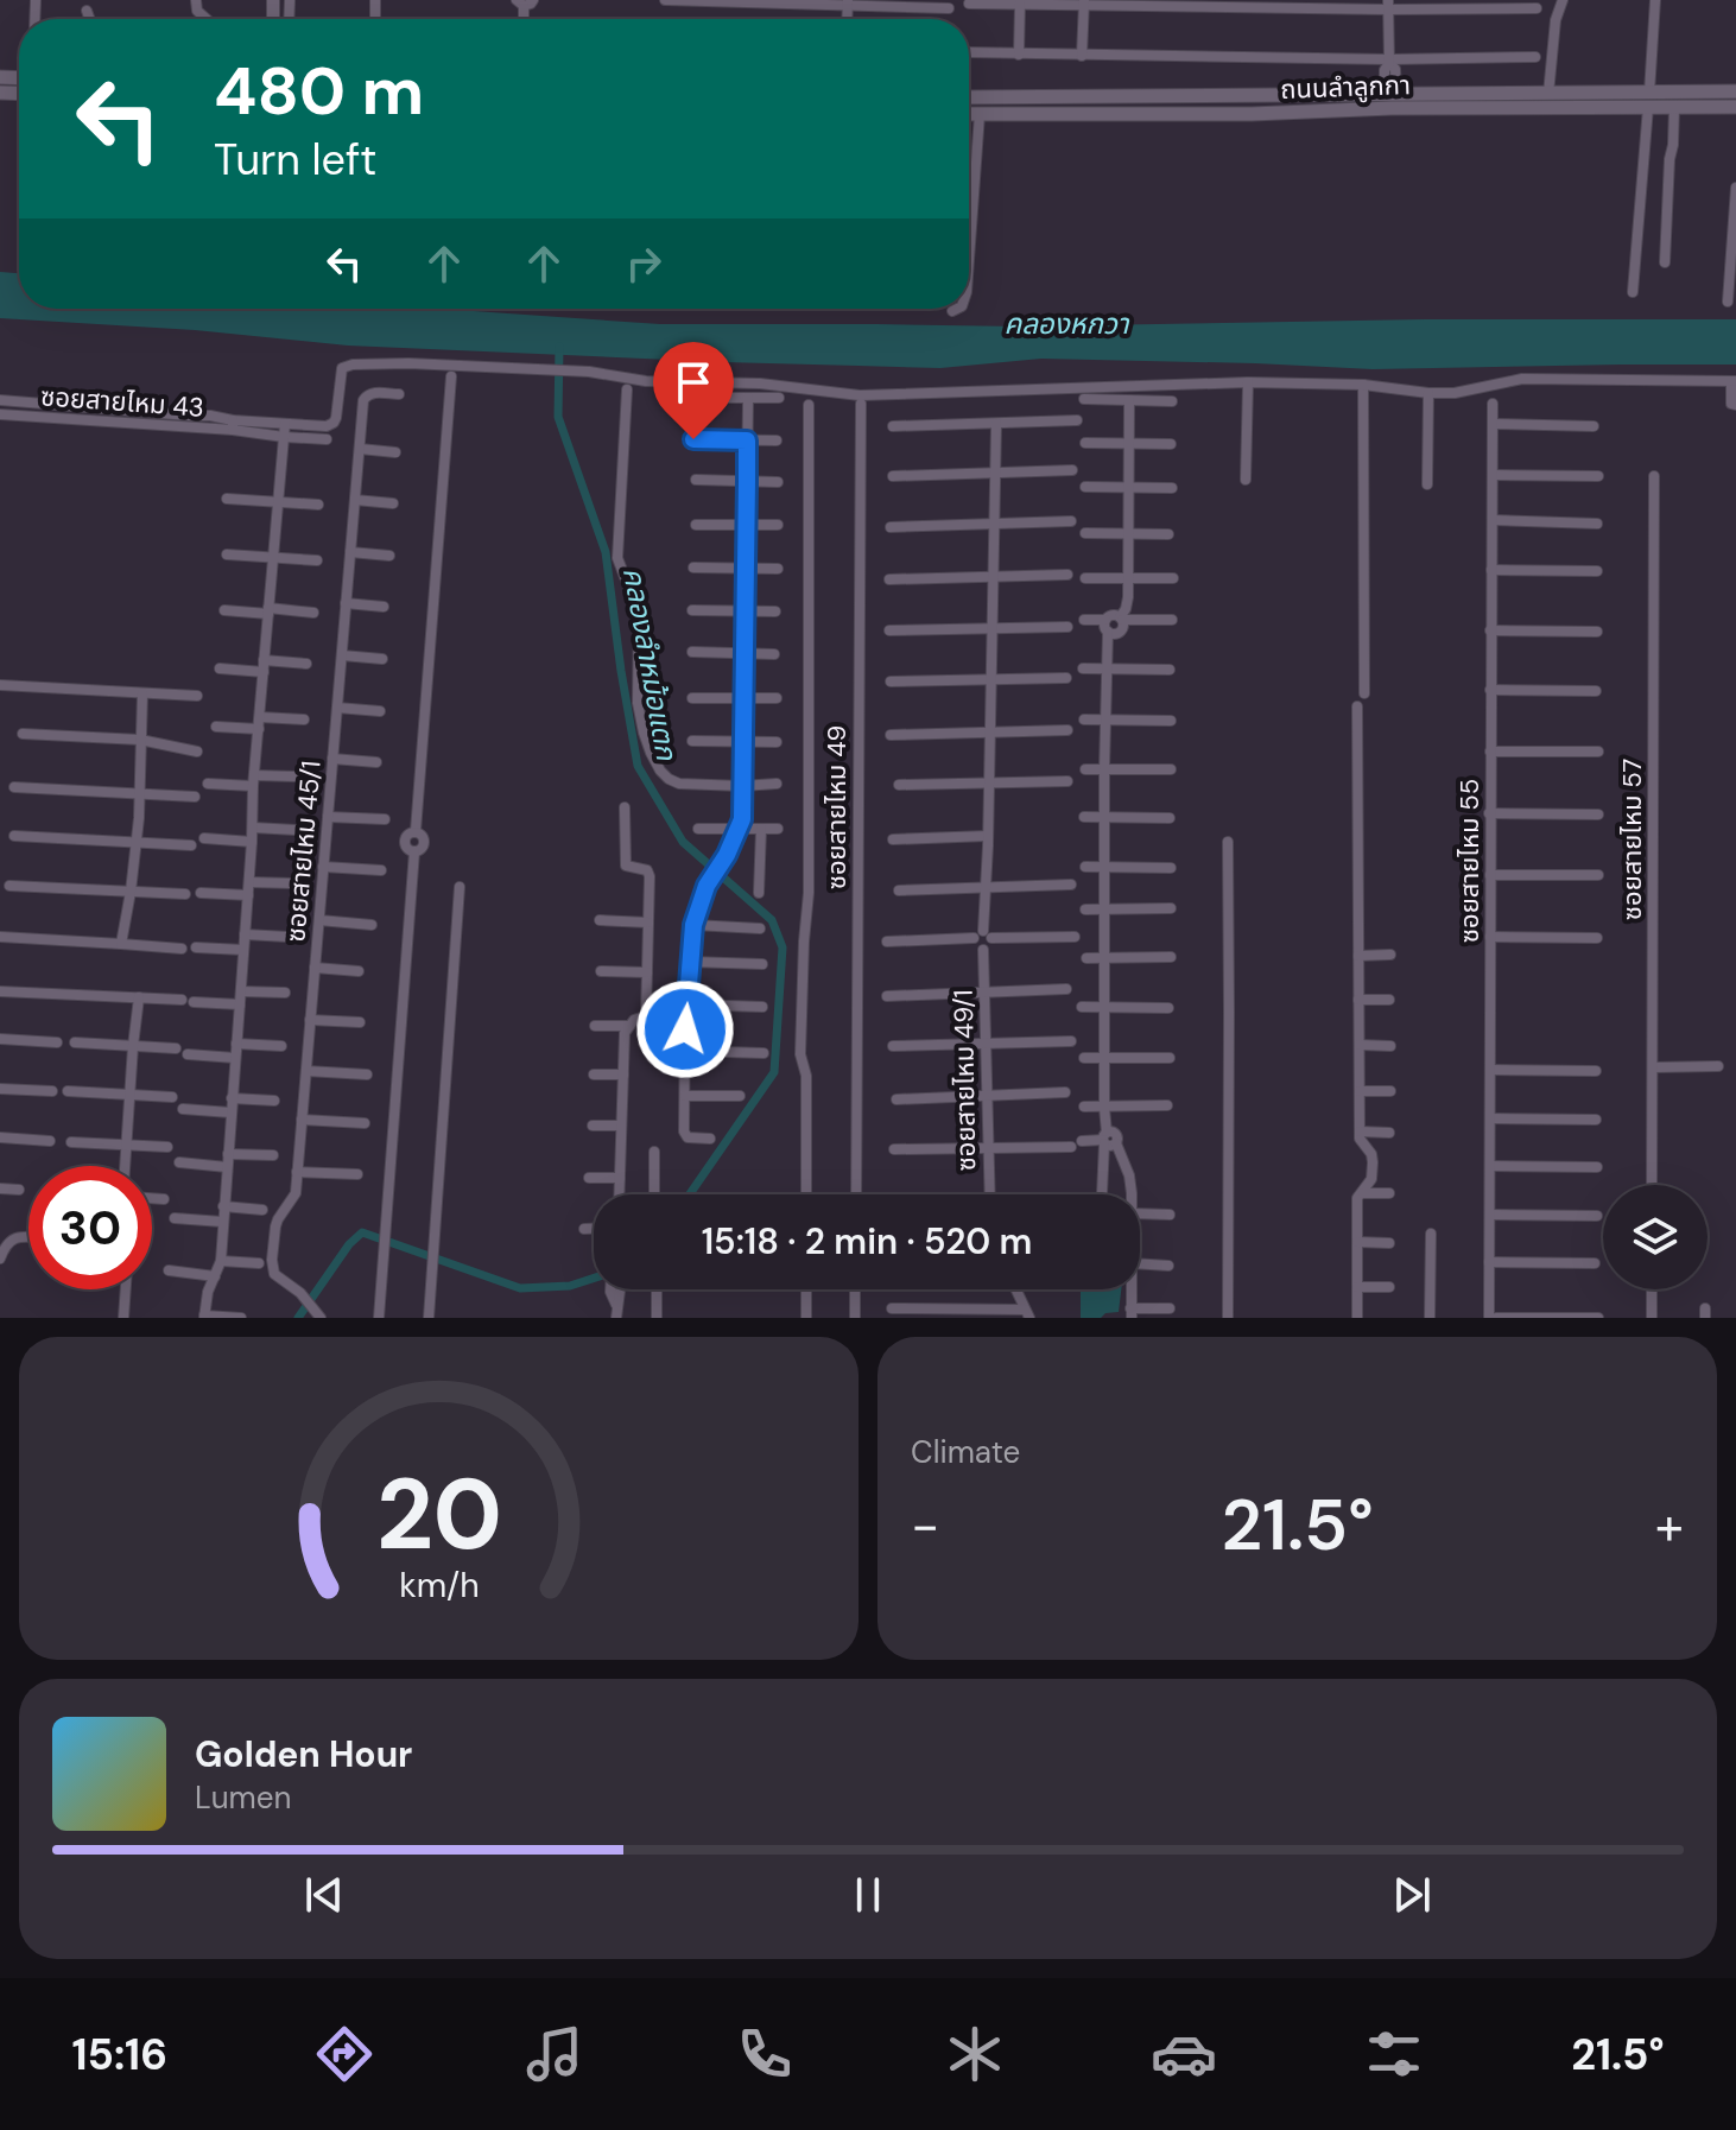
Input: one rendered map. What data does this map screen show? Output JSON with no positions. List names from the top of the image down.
{
  "streets": {
    "main road": ["ถนนลำลูกกา"],
    "street": [
      "ซอยสายไหม 43",
      "ซอยสายไหม 49",
      "ซอยสายไหม 57",
      "ซอยสายไหม 45/1",
      "ซอยสายไหม 55",
      "ซอยสายไหม 49/1"
    ]
  },
  "water": ["คลองหกวา", "คลองลำหม้อแตก"],
  "page": {
    "turn": ["480 m", "Turn left"],
    "limit": "30",
    "trip": "15:18 · 2 min · 520 m",
    "tile": "Climate",
    "heat": ["−", "21.5°", "+"],
    "song": ["Golden Hour", "Lumen"],
    "tabs": ["15:16", "21.5°"],
    "gauge": ["20", "km/h"]
  }
}
